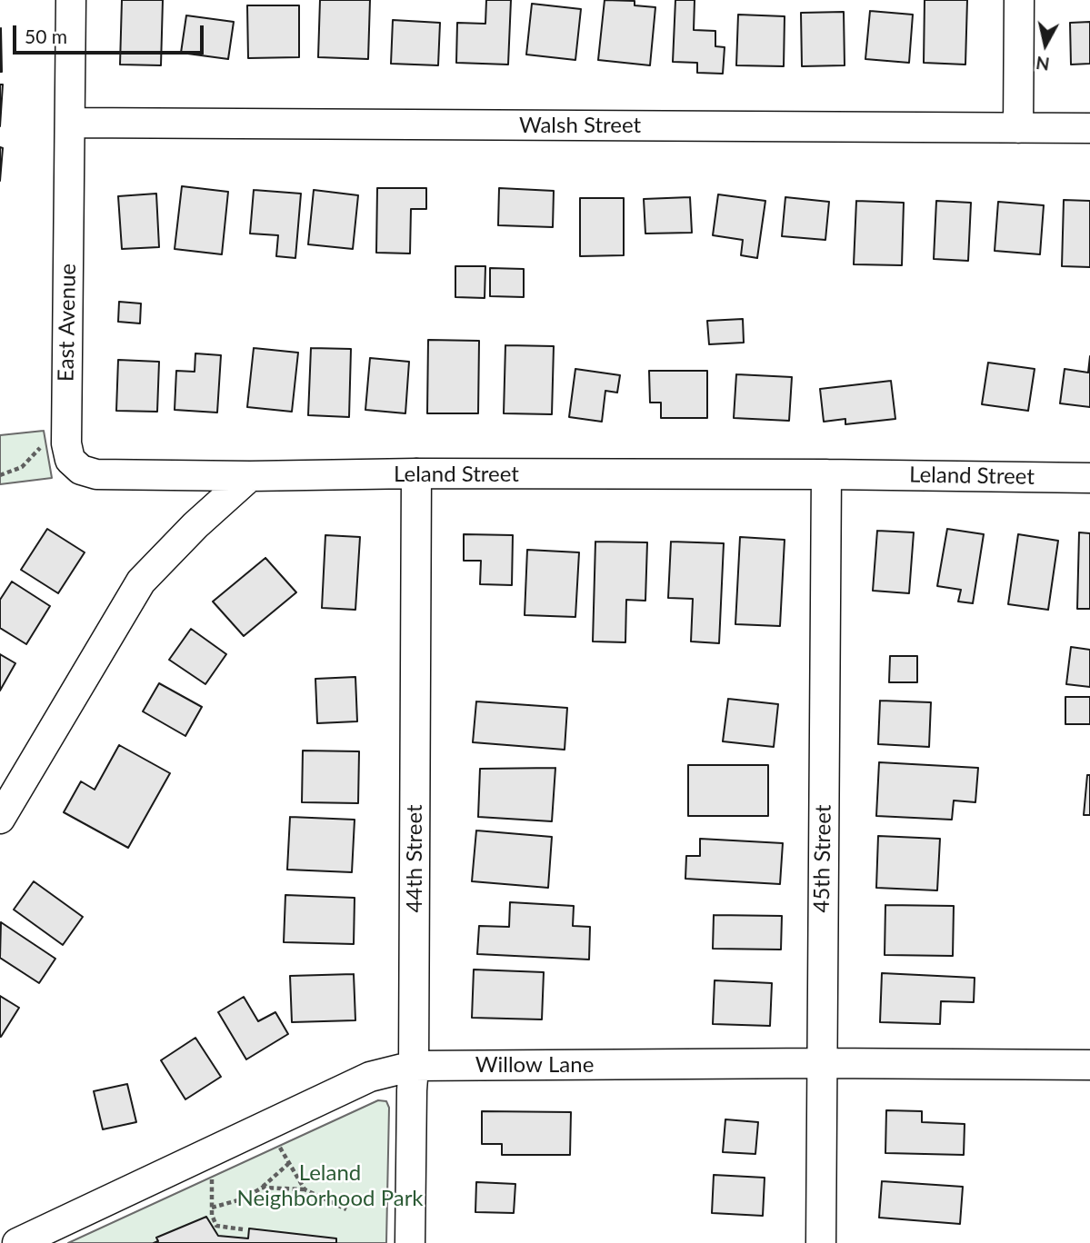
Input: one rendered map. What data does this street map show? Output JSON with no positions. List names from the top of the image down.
{
  "streets": {
    "street": [
      "Walsh Street",
      "East Avenue",
      "Leland Street",
      "44th Street",
      "45th Street",
      "Willow Lane"
    ]
  },
  "crossings": [
    ["Walsh Street", "East Avenue"],
    ["East Avenue", "Leland Street"],
    ["Leland Street", "44th Street"],
    ["Leland Street", "45th Street"],
    ["44th Street", "Willow Lane"],
    ["45th Street", "Willow Lane"]
  ],
  "parks": ["Leland Neighborhood Park"],
  "scale_bar": "50 m",
  "north": "bottom"
}
